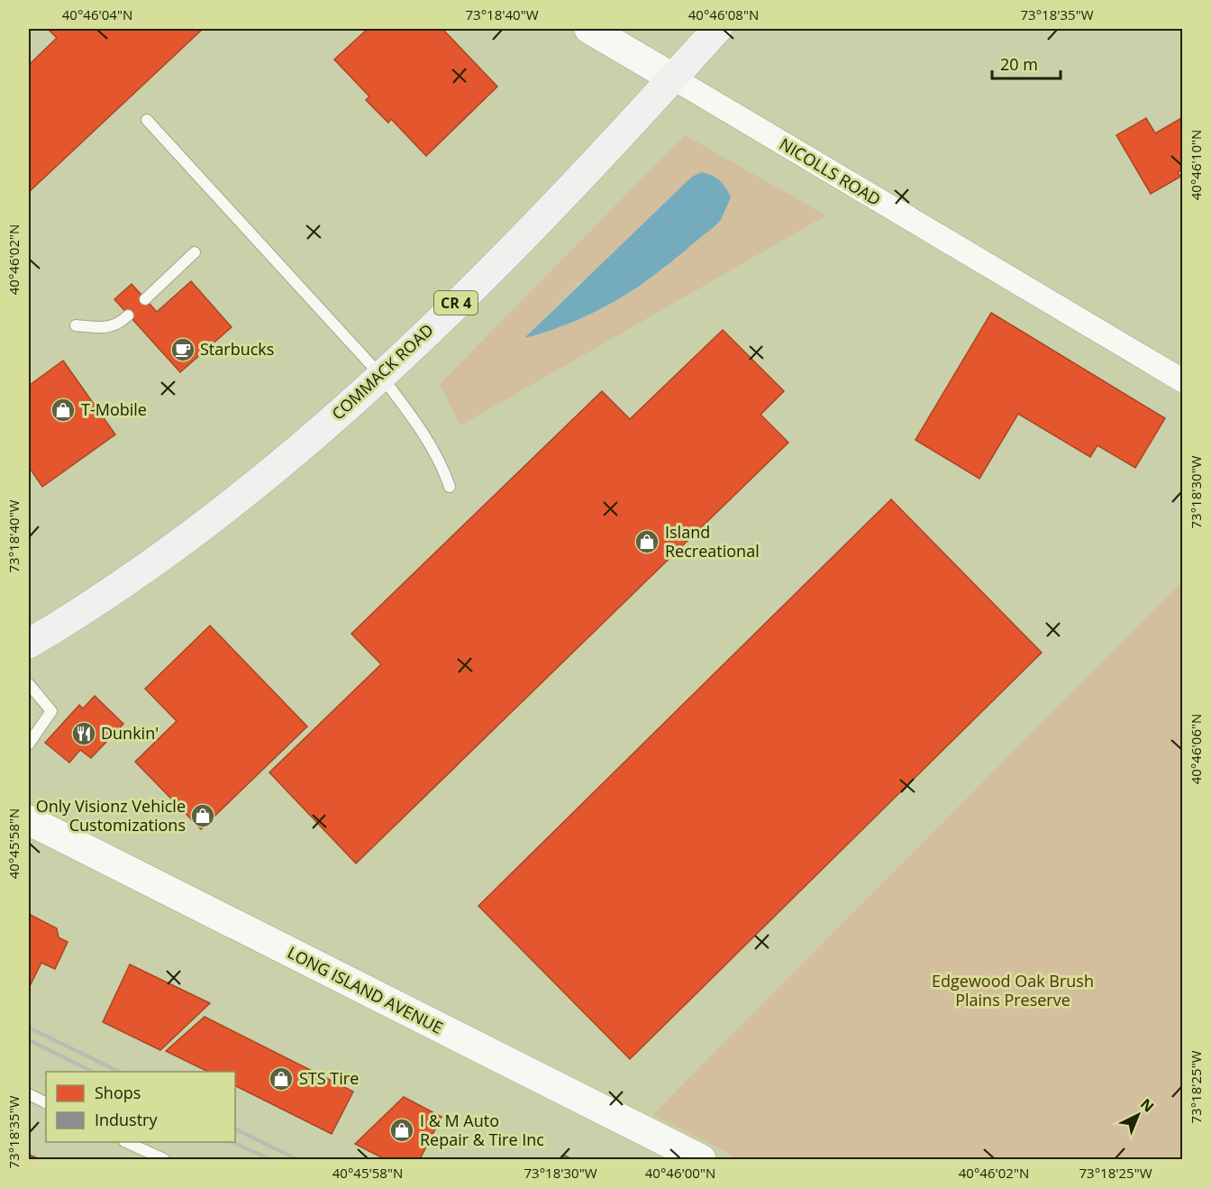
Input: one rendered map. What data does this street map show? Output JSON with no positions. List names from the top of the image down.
{
  "streets": {
    "main road": ["CR 4", "COMMACK ROAD"],
    "street": ["NICOLLS ROAD", "LONG ISLAND AVENUE"]
  },
  "crossings": [
    ["NICOLLS ROAD", "COMMACK ROAD"]
  ],
  "parks": ["Edgewood Oak Brush Plains Preserve"],
  "places": {
    "cafe": ["Starbucks"],
    "shop": [
      "T-Mobile",
      "Island Recreational",
      "Only Visionz Vehicle Customizations",
      "STS Tire",
      "I & M Auto Repair & Tire Inc"
    ],
    "restaurant": ["Dunkin'"]
  },
  "legend": ["Shops", "Industry"],
  "scale_bar": "20 m",
  "north": "top right",
  "coordinates": [
    "40°46'04\"N",
    "73°18'40\"W",
    "40°46'08\"N",
    "73°18'35\"W",
    "40°46'10\"N",
    "40°46'02\"N",
    "73°18'30\"W",
    "40°46'06\"N",
    "40°45'58\"N",
    "73°18'25\"W",
    "40°46'00\"N"
  ]
}
